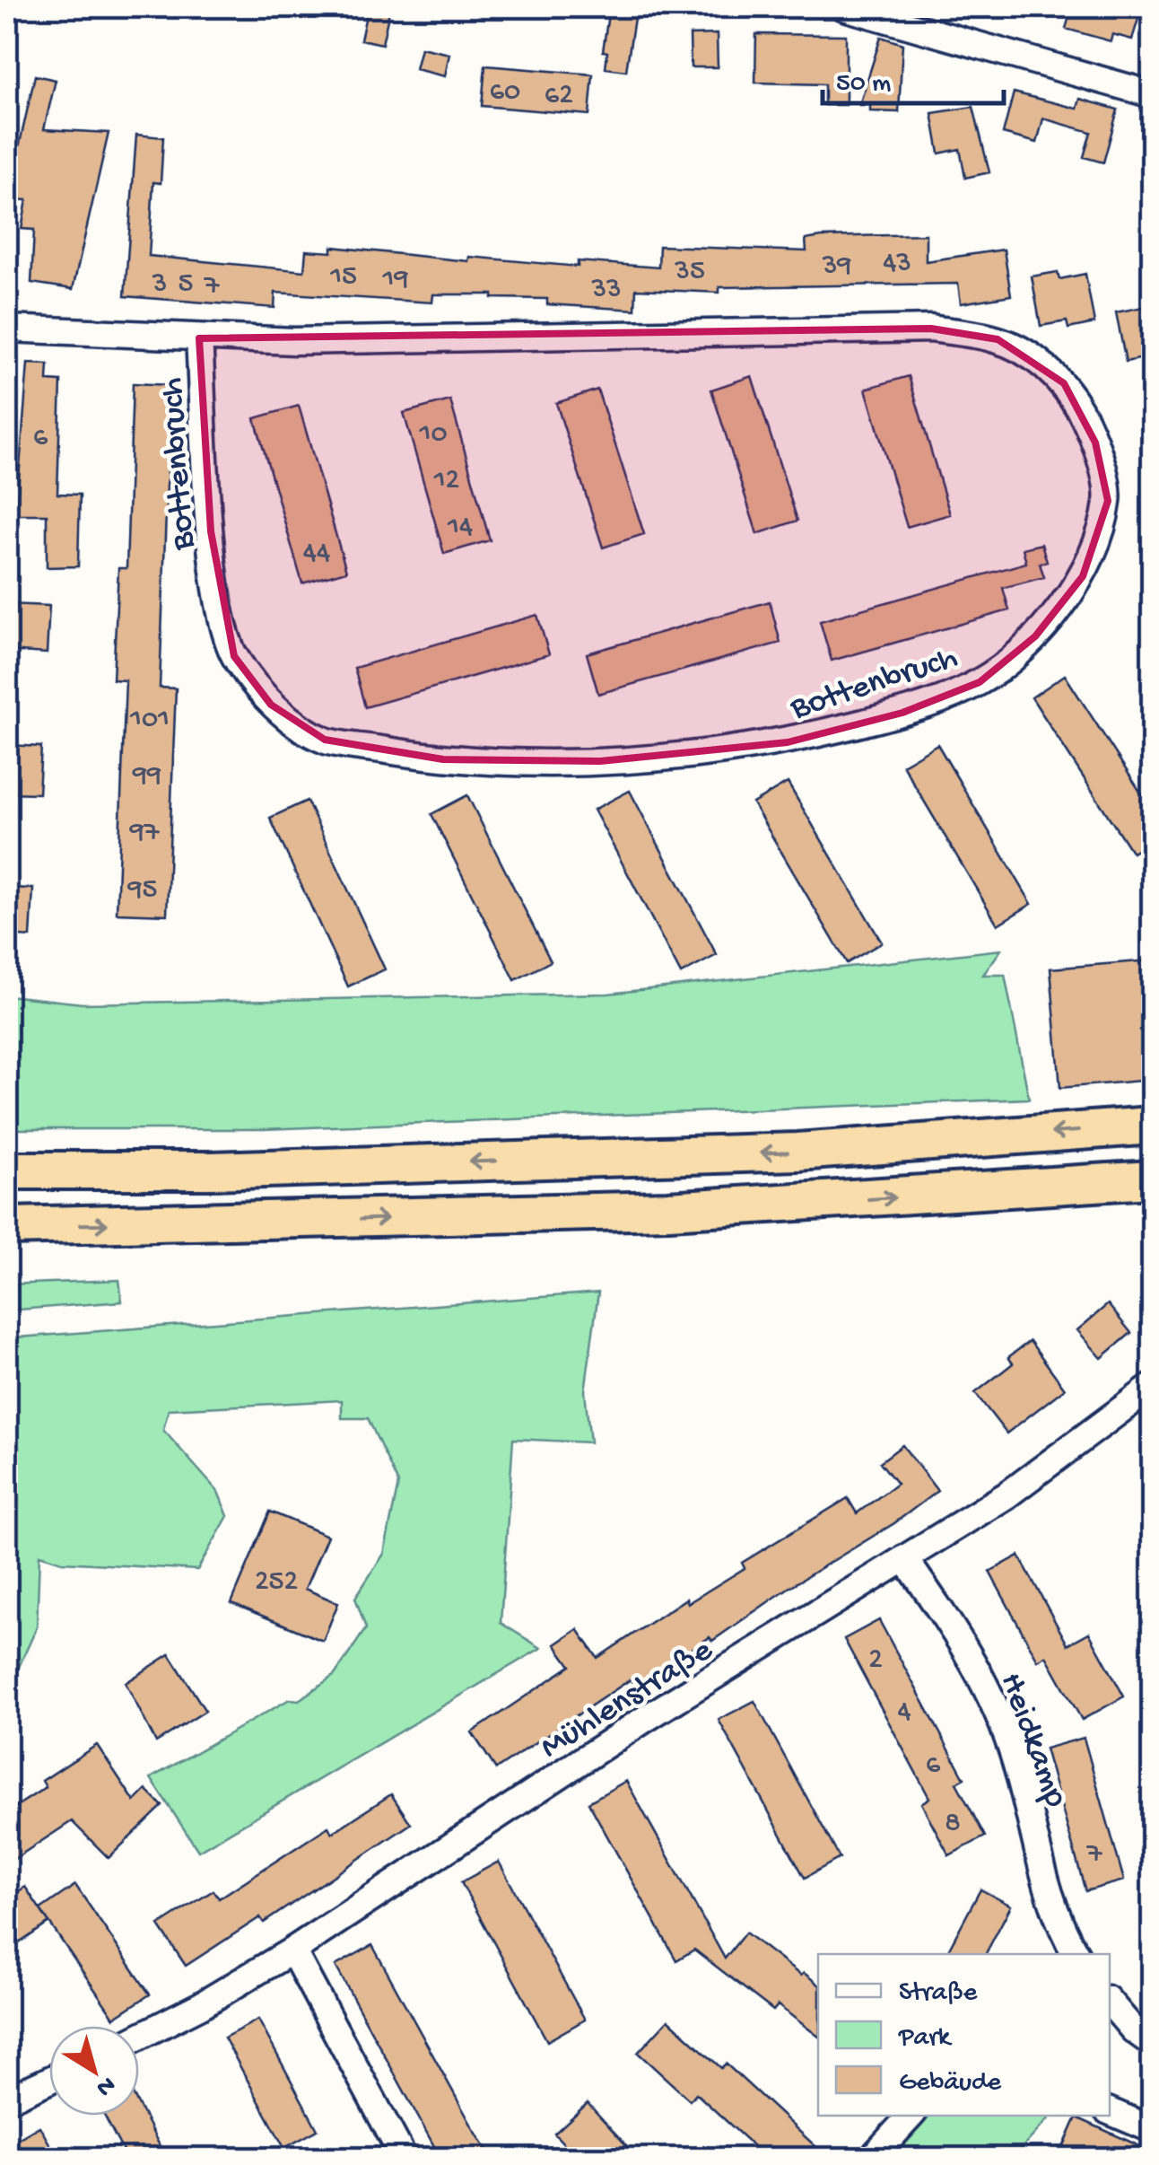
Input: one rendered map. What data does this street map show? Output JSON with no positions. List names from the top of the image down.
{
  "streets": {
    "street": ["Bottenbruch", "Mühlenstraße", "Heidkamp"]
  },
  "crossings": [
    ["Mühlenstraße", "Heidkamp"]
  ],
  "house_numbers": [
    "60",
    "62",
    "43",
    "39",
    "35",
    "15",
    "19",
    "3",
    "5",
    "7",
    "33",
    "10",
    "6",
    "12",
    "14",
    "44",
    "101",
    "99",
    "97",
    "95",
    "252",
    "2",
    "4",
    "6",
    "8",
    "7"
  ],
  "legend": ["Straße", "Park", "Gebäude"],
  "scale_bar": "50 m",
  "north": "bottom right"
}
